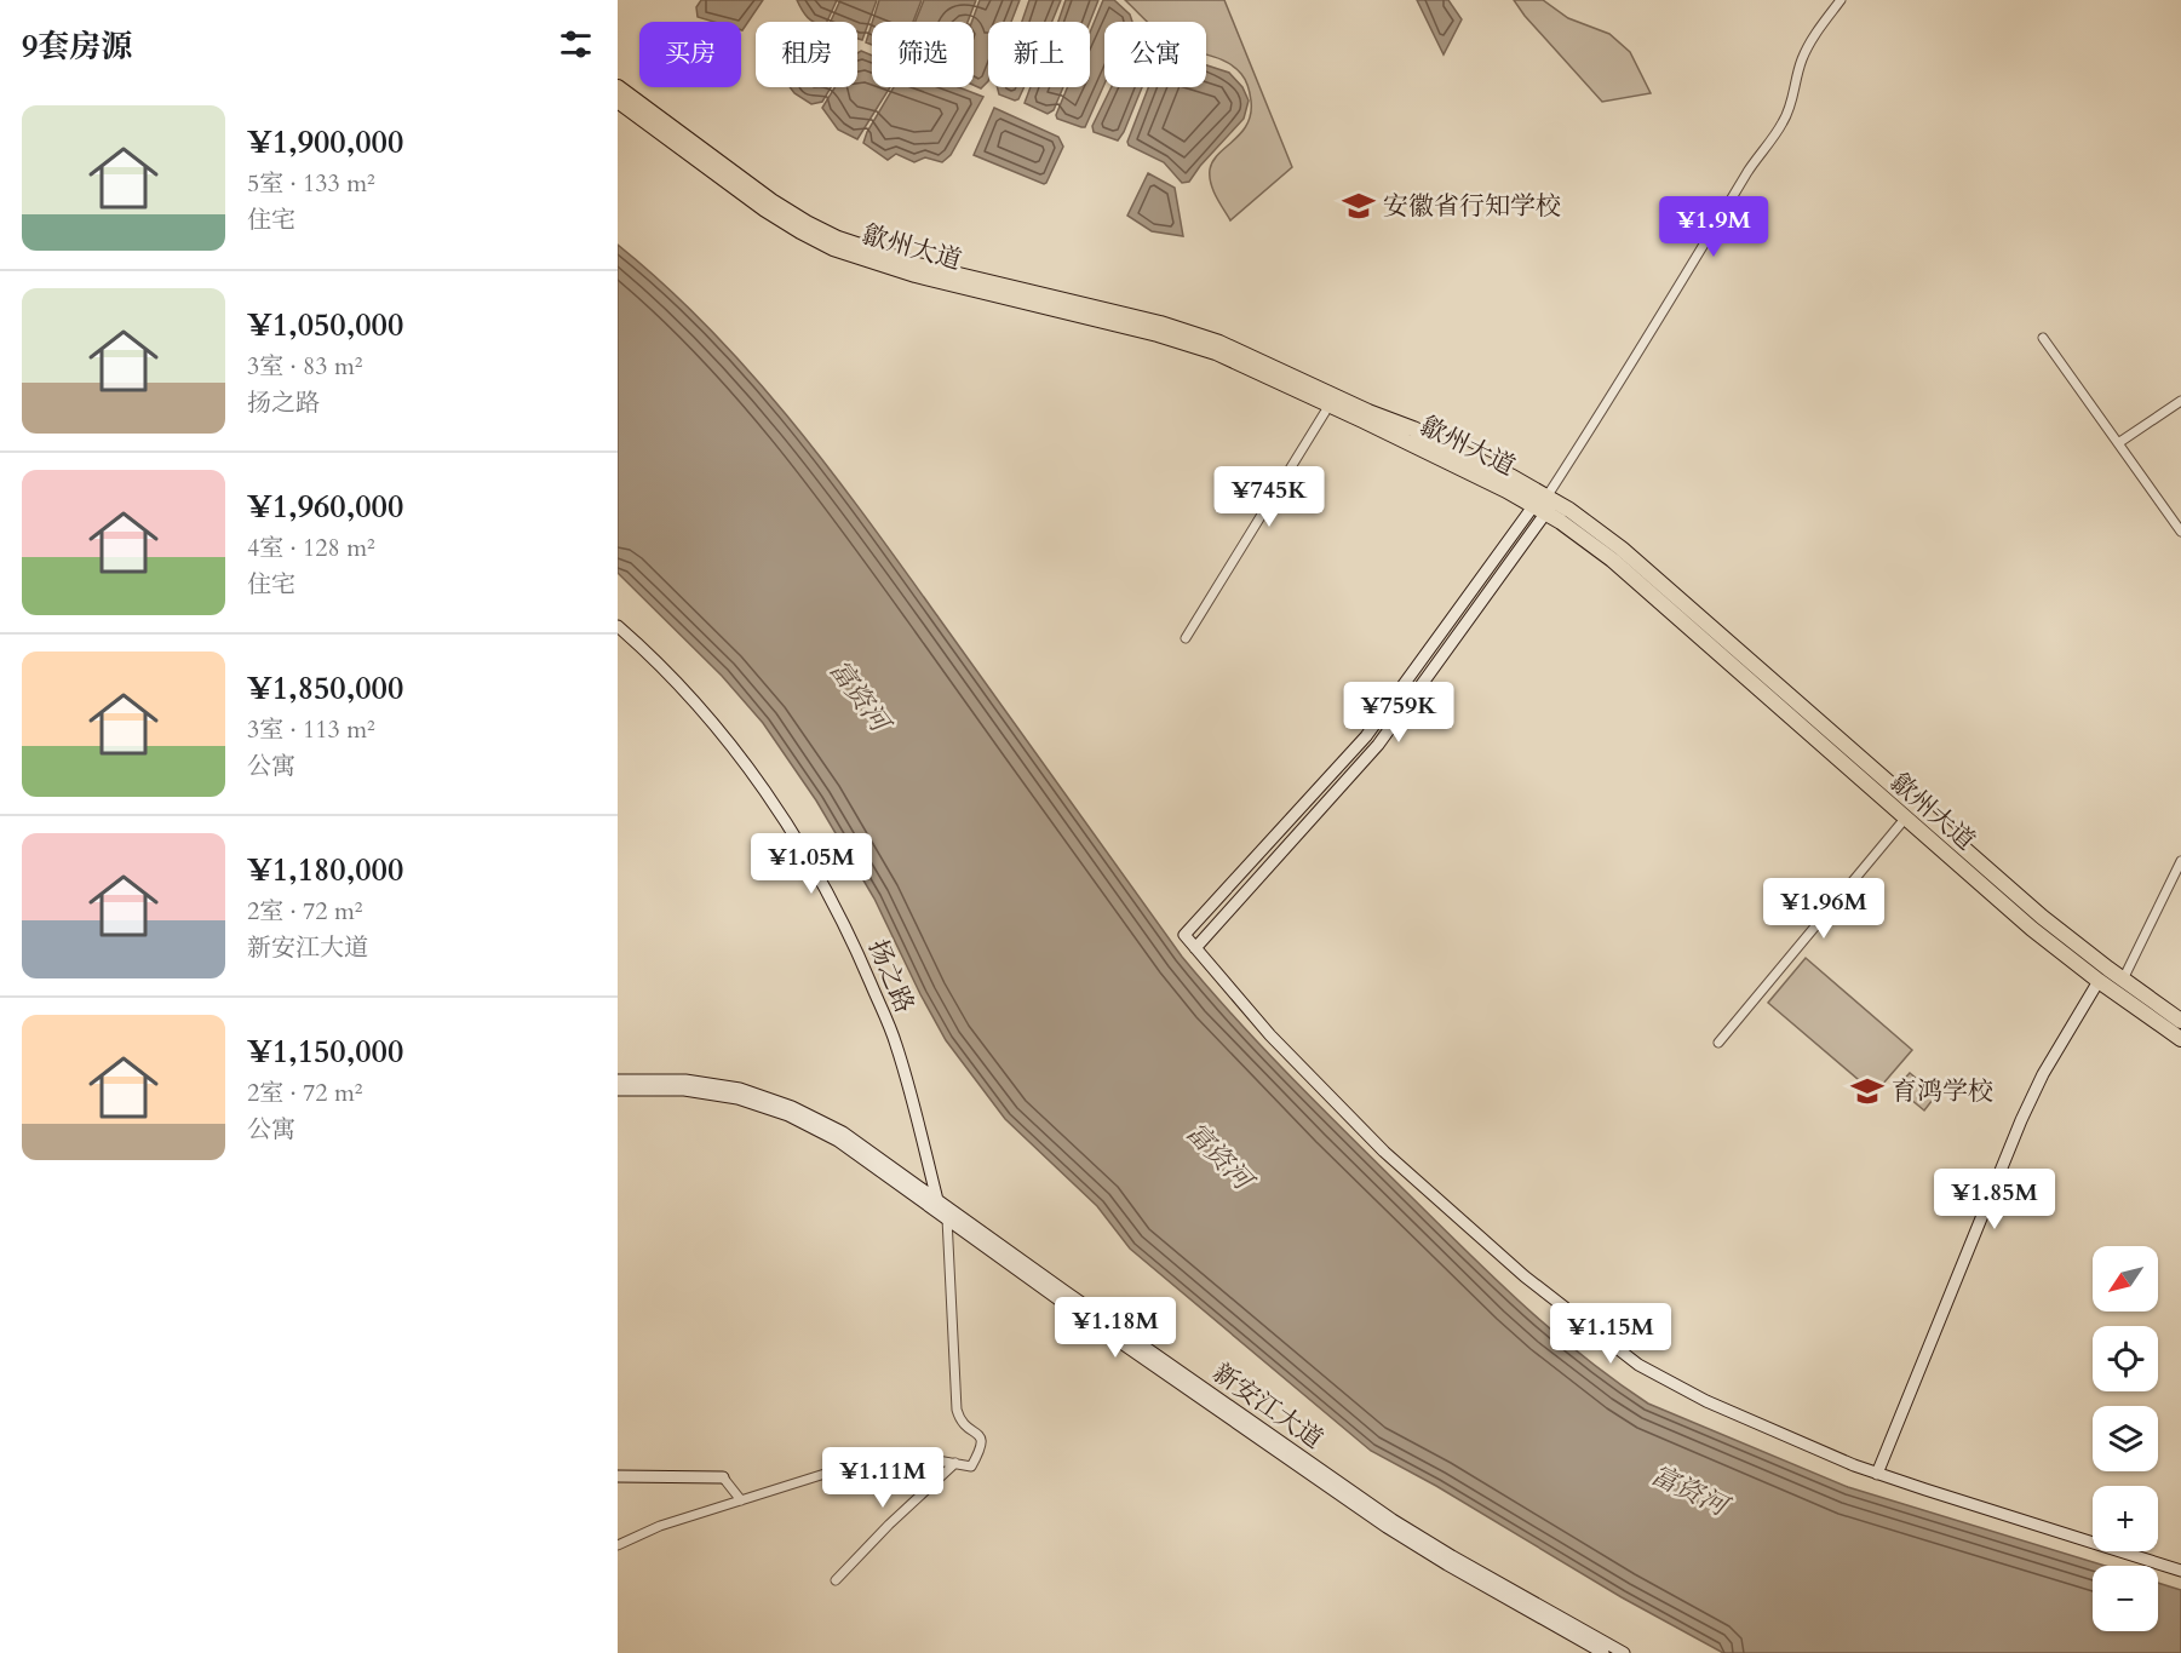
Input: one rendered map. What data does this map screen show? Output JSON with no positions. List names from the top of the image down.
{
  "streets": {
    "highway": ["歙州大道"],
    "street": ["扬之路", "新安江大道"]
  },
  "crossings": [
    ["扬之路", "新安江大道"]
  ],
  "water": ["富资河"],
  "places": {
    "school or university": ["安徽省行知学校", "育鸿学校"]
  },
  "north": "bottom left",
  "page": {
    "heading": "9套房源",
    "chip": [
      "买房",
      "租房",
      "筛选",
      "新上",
      "公寓"
    ],
    "list": [
      {
        "name": "¥1,900,000",
        "note": "5室 · 133 m² · 住宅"
      },
      {
        "name": "¥1,050,000",
        "note": "3室 · 83 m² · 扬之路"
      },
      {
        "name": "¥1,960,000",
        "note": "4室 · 128 m² · 住宅"
      },
      {
        "name": "¥1,850,000",
        "note": "3室 · 113 m² · 公寓"
      },
      {
        "name": "¥1,180,000",
        "note": "2室 · 72 m² · 新安江大道"
      },
      {
        "name": "¥1,150,000",
        "note": "2室 · 72 m² · 公寓"
      }
    ],
    "price": [
      "¥1.9M",
      "¥745K",
      "¥759K",
      "¥1.05M",
      "¥1.96M",
      "¥1.85M",
      "¥1.18M",
      "¥1.15M",
      "¥1.11M"
    ],
    "map_buttons": ["+", "−"]
  }
}
